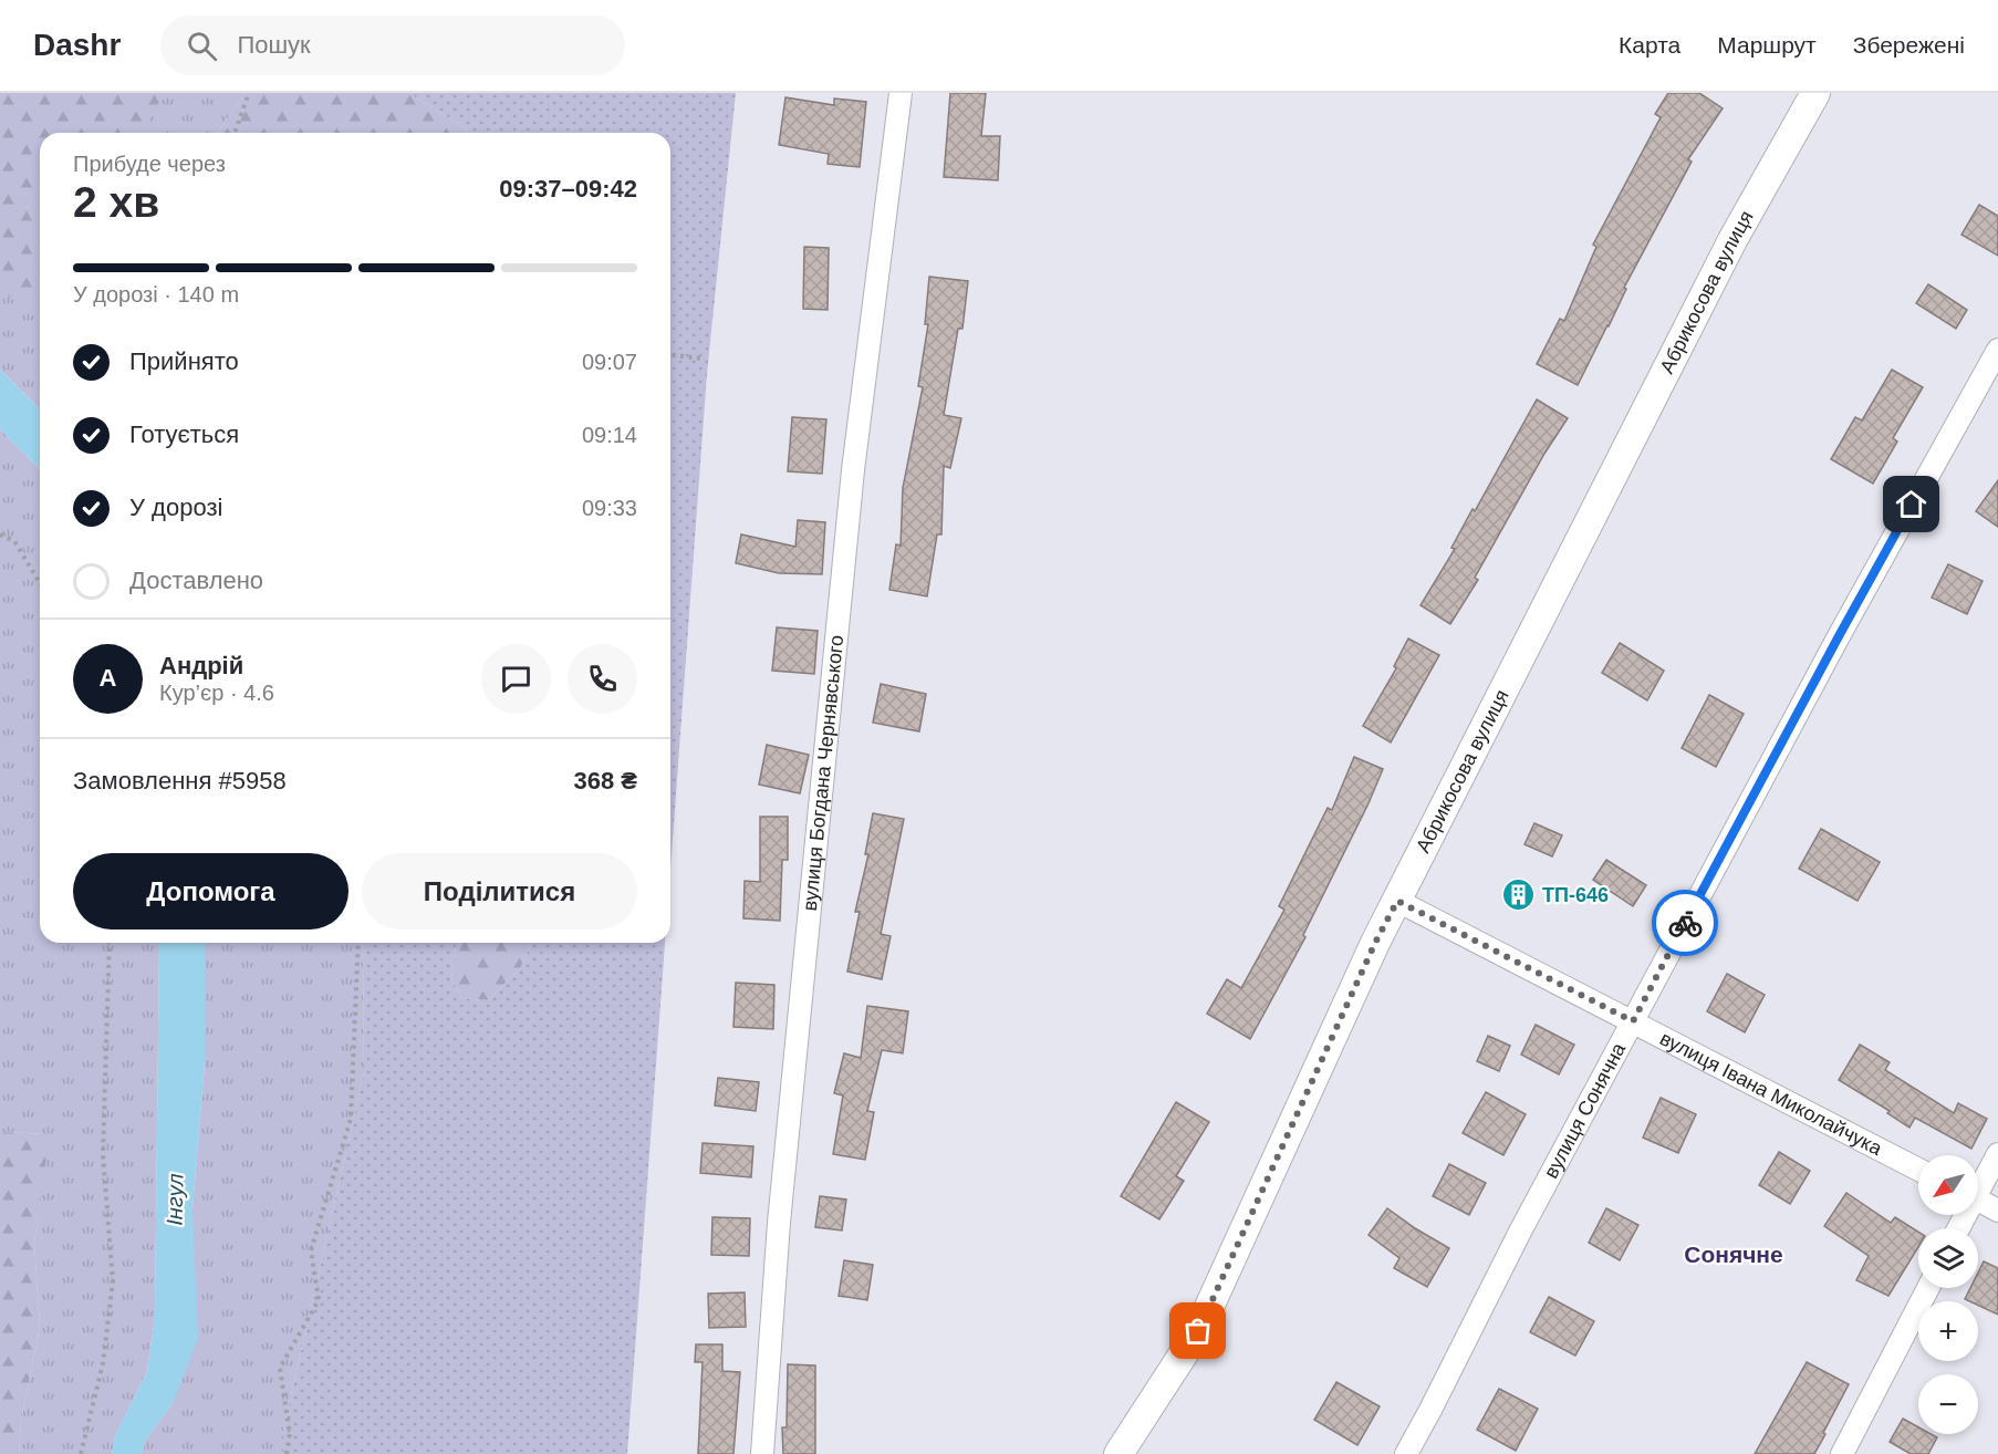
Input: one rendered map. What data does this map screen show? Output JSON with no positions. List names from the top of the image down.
{
  "streets": {
    "street": [
      "Абрикосова вулиця",
      "вулиця Богдана Чернявського",
      "вулиця Івана Миколайчука",
      "вулиця Сонячна"
    ]
  },
  "crossings": [
    ["Абрикосова вулиця", "вулиця Івана Миколайчука"],
    ["вулиця Івана Миколайчука", "вулиця Сонячна"]
  ],
  "districts": ["Сонячне"],
  "water": ["Інгул"],
  "places": {
    "building": ["ТП-646"]
  },
  "north": "bottom left",
  "page": {
    "header": "Dashr",
    "search": "Пошук",
    "nav": ["Карта", "Маршрут", "Збережені"],
    "heading": ["2 хв", "Прибуде через", "09:37–09:42"],
    "panel": [
      "Андрій",
      "Кур’єр · 4.6",
      "Замовлення #5958",
      "368 ₴"
    ],
    "bar": "У дорозі · 140 m",
    "list": [
      ["Прийнято", "09:07"],
      ["Готується", "09:14"],
      ["У дорозі", "09:33"],
      "Доставлено"
    ],
    "round": "А",
    "buttons": ["Допомога", "Поділитися"],
    "map_buttons": ["+", "−"]
  }
}
